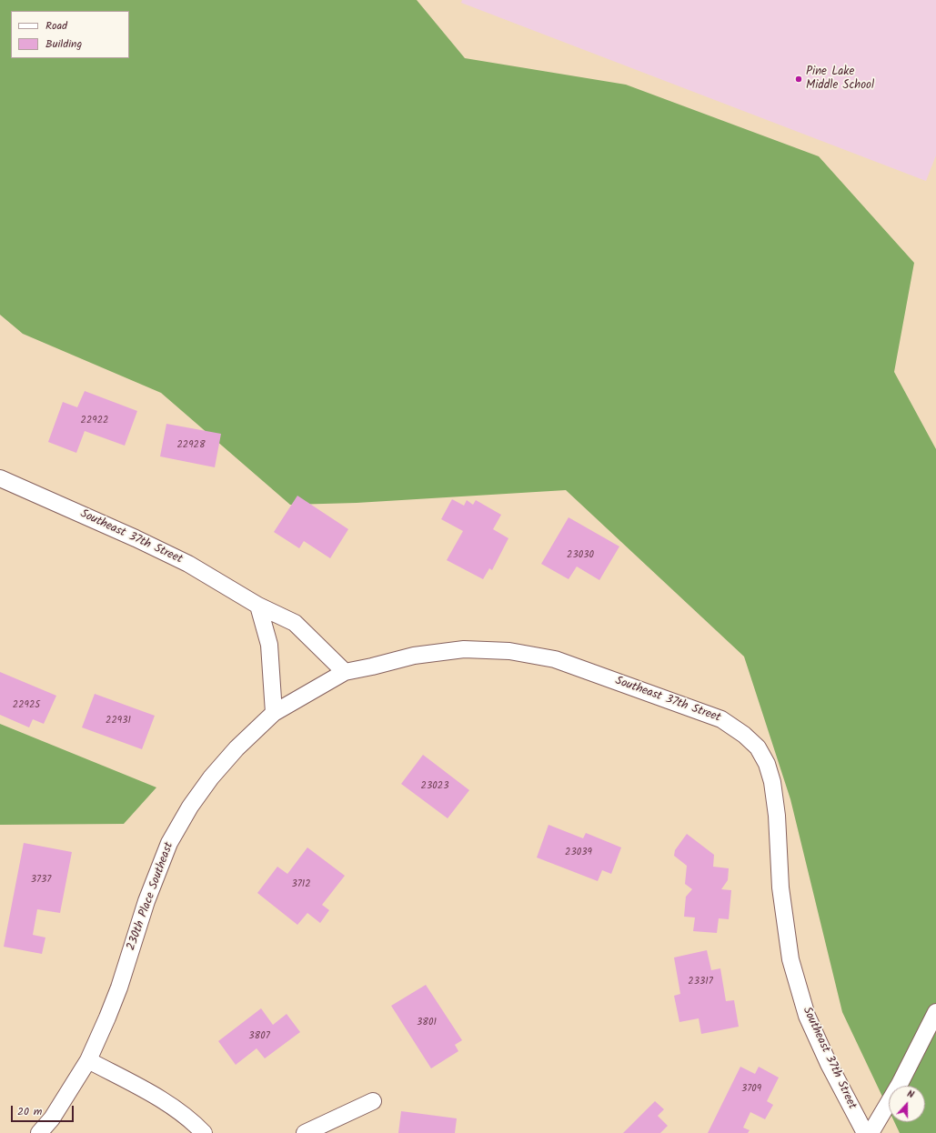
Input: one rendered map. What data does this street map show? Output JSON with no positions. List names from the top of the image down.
{
  "streets": {
    "street": ["Southeast 37th Street", "230th Place Southeast"]
  },
  "crossings": [
    ["Southeast 37th Street", "230th Place Southeast"]
  ],
  "places": ["Pine Lake Middle School"],
  "house_numbers": [
    "22922",
    "22928",
    "23030",
    "22925",
    "22931",
    "23023",
    "23039",
    "3737",
    "3712",
    "23317",
    "3801",
    "3807",
    "3709"
  ],
  "legend": ["Road", "Building"],
  "scale_bar": "20 m",
  "north": "top"
}
